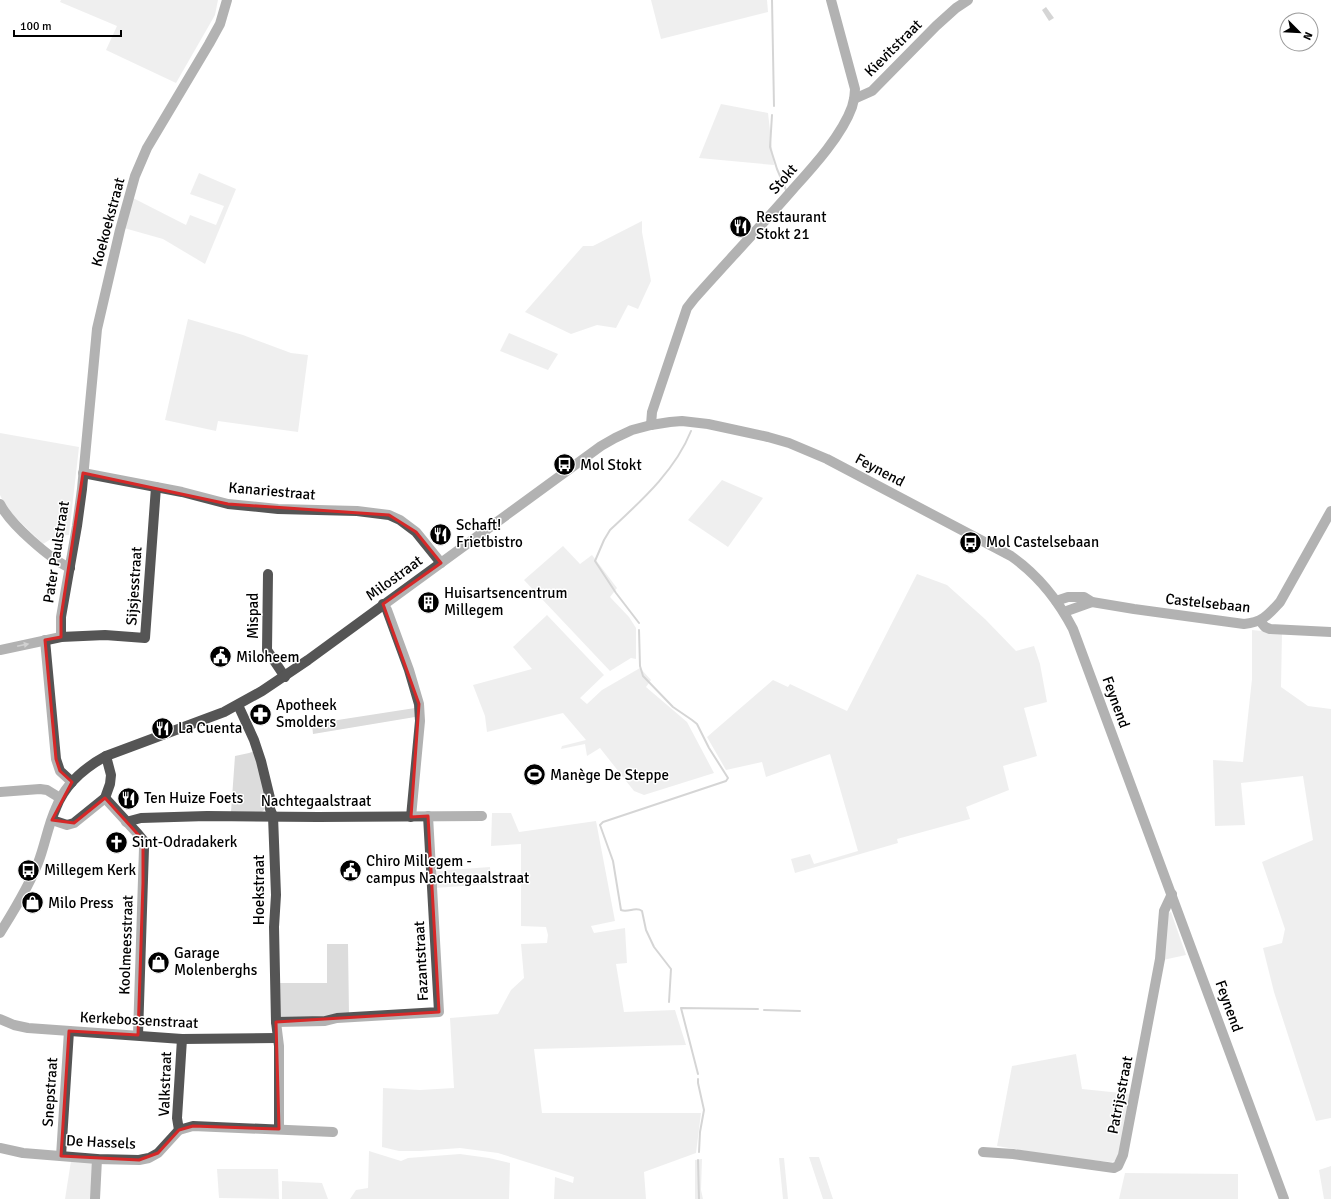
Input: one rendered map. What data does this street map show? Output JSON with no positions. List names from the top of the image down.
{
  "streets": {
    "street": [
      "Kievitstraat",
      "Stokt",
      "Koekoekstraat",
      "Feynend",
      "Kanariestraat",
      "Pater Paulstraat",
      "Milostraat",
      "Sijsjesstraat",
      "Castelsebaan",
      "Mispad",
      "Nachtegaalstraat",
      "Hoekstraat",
      "Koolmeesstraat",
      "Fazantstraat",
      "Kerkebossenstraat",
      "Valkstraat",
      "Snepstraat",
      "Patrijsstraat",
      "De Hassels"
    ]
  },
  "crossings": [
    ["Kievitstraat", "Stokt"],
    ["Stokt", "Milostraat"],
    ["Koekoekstraat", "Kanariestraat"],
    ["Koekoekstraat", "Pater Paulstraat"],
    ["Feynend", "Milostraat"],
    ["Feynend", "Castelsebaan"],
    ["Feynend", "Patrijsstraat"],
    ["Kanariestraat", "Pater Paulstraat"],
    ["Kanariestraat", "Milostraat"],
    ["Kanariestraat", "Sijsjesstraat"],
    ["Pater Paulstraat", "Sijsjesstraat"],
    ["Milostraat", "Mispad"],
    ["Milostraat", "Hoekstraat"],
    ["Nachtegaalstraat", "Hoekstraat"],
    ["Nachtegaalstraat", "Koolmeesstraat"],
    ["Nachtegaalstraat", "Fazantstraat"],
    ["Hoekstraat", "Fazantstraat"],
    ["Hoekstraat", "Kerkebossenstraat"],
    ["Koolmeesstraat", "Kerkebossenstraat"],
    ["Kerkebossenstraat", "Valkstraat"],
    ["Kerkebossenstraat", "Snepstraat"],
    ["Valkstraat", "De Hassels"],
    ["Snepstraat", "De Hassels"]
  ],
  "places": {
    "restaurant": [
      "Restaurant Stokt 21",
      "Schaft! Frietbistro",
      "La Cuenta",
      "Ten Huize Foets"
    ],
    "bus stop": ["Mol Stokt", "Mol Castelsebaan", "Millegem Kerk"],
    "building": ["Huisartsencentrum Millegem"],
    "public building": ["Miloheem", "Chiro Millegem - campus Nachtegaalstraat"],
    "pharmacy": ["Apotheek Smolders"],
    "sports": ["Manège De Steppe"],
    "church": ["Sint-Odradakerk"],
    "shop": ["Milo Press", "Garage Molenberghs"]
  },
  "scale_bar": "100 m",
  "north": "bottom right"
}
